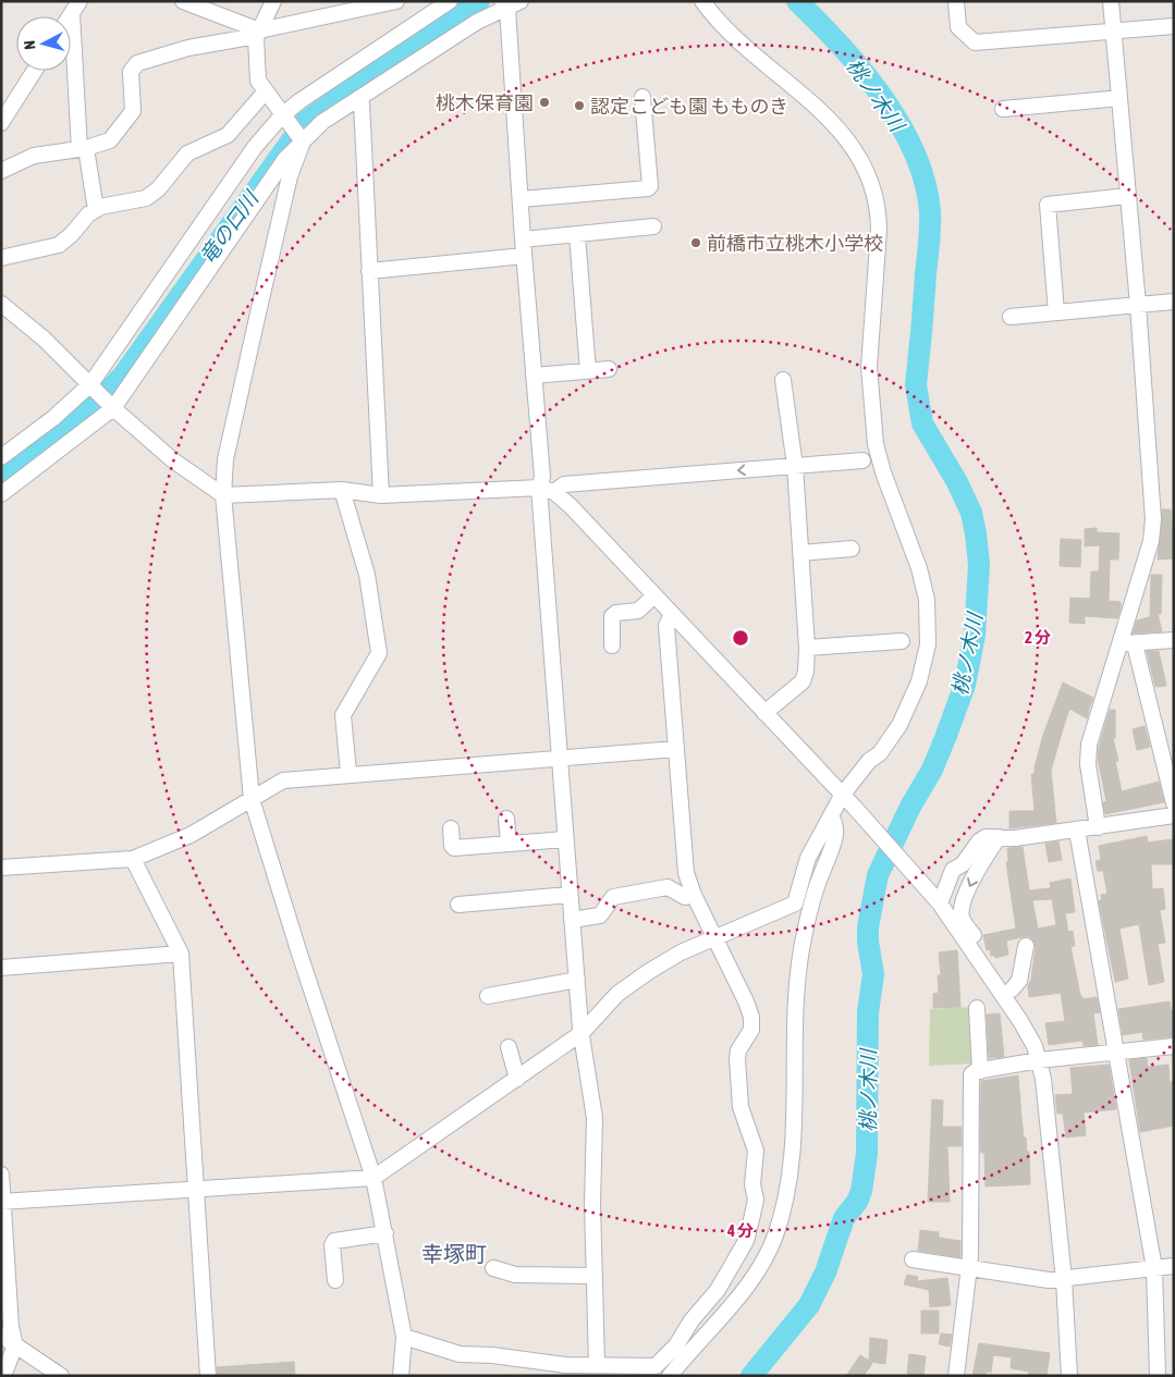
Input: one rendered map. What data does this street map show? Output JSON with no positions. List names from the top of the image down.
{
  "districts": ["幸塚町"],
  "water": ["桃ノ木川", "竜の口川"],
  "places": ["桃木保育園", "認定こども園 もものき", "前橋市立桃木小学校"],
  "north": "left",
  "rings": ["2 分", "4 分"]
}
